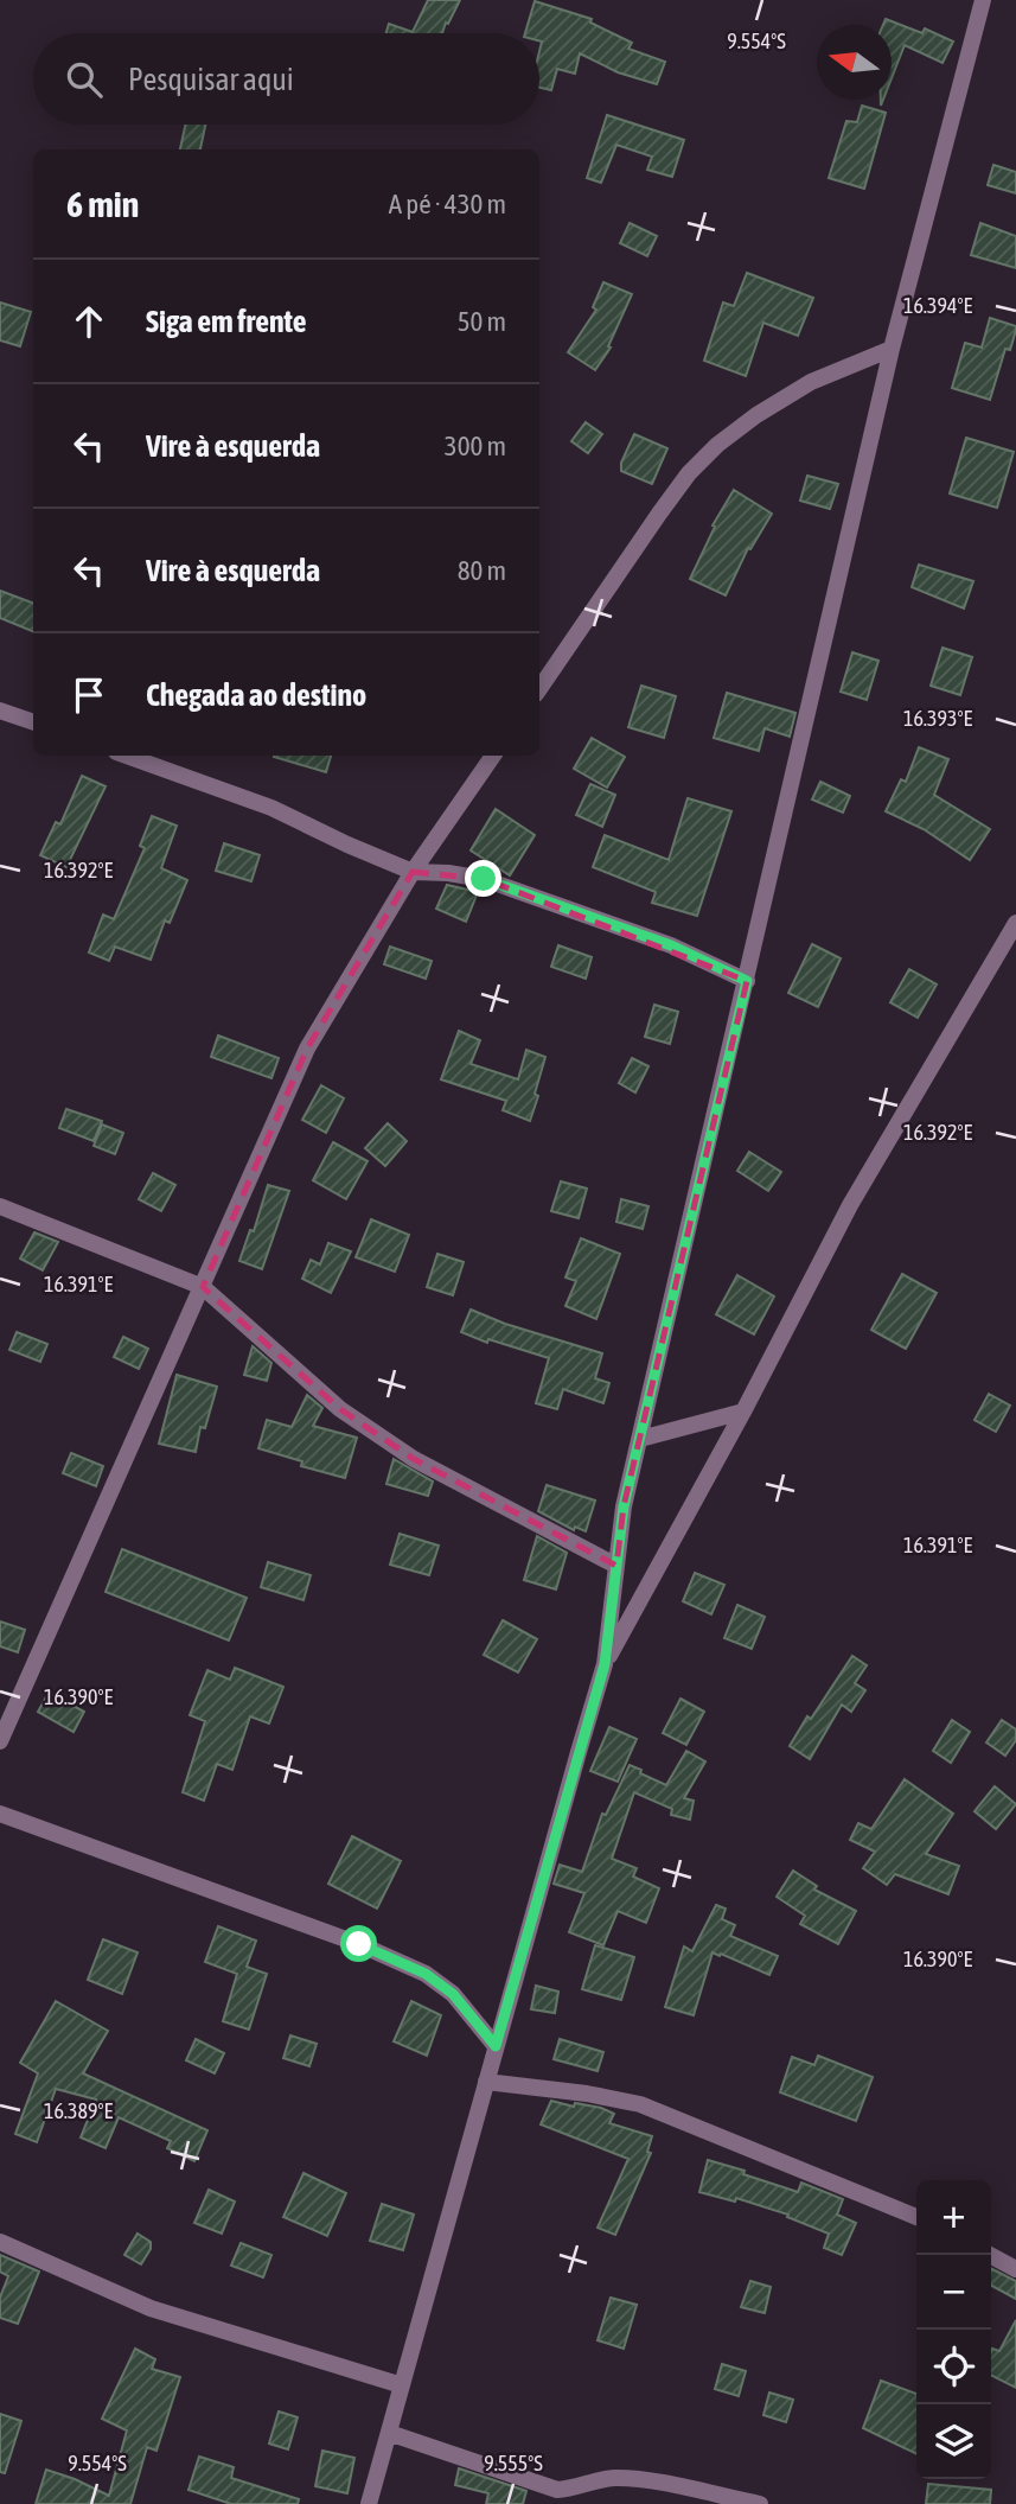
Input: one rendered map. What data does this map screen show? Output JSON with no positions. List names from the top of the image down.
{
  "north": "left",
  "page": {
    "search": "Pesquisar aqui",
    "heading": ["6 min", "A pé · 430 m"],
    "list": [
      ["Siga em frente", "50 m"],
      ["Vire à esquerda", "300 m"],
      ["Vire à esquerda", "80 m"],
      "Chegada ao destino"
    ],
    "map_buttons": ["+", "−"]
  },
  "coordinates": [
    "9.554°S",
    "16.394°E",
    "16.393°E",
    "16.392°E",
    "16.391°E",
    "16.390°E",
    "16.389°E",
    "9.555°S"
  ]
}
